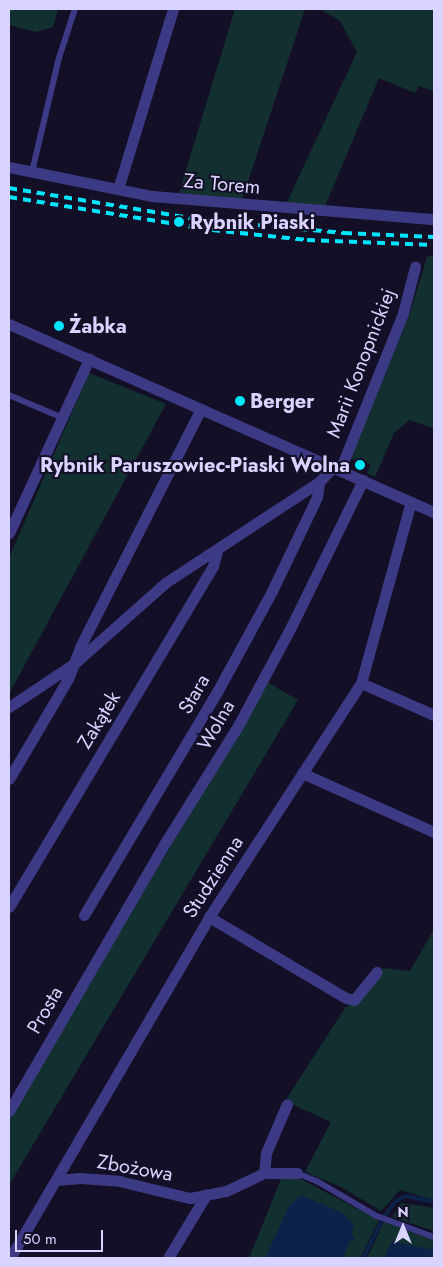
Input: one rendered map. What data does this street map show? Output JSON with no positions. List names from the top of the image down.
{
  "streets": {
    "street": [
      "Za Torem",
      "Marii Konopnickiej",
      "Stara",
      "Zakątek",
      "Wolna",
      "Studzienna",
      "Prosta",
      "Zbożowa"
    ]
  },
  "crossings": [
    ["Marii Konopnickiej", "Stara"],
    ["Stara", "Zakątek"],
    ["Wolna", "Prosta"],
    ["Studzienna", "Zbożowa"]
  ],
  "places": [
    "Rybnik Piaski",
    "Żabka",
    "Berger",
    "Rybnik Paruszowiec-Piaski Wolna"
  ],
  "scale_bar": "50 m",
  "north": "top"
}
